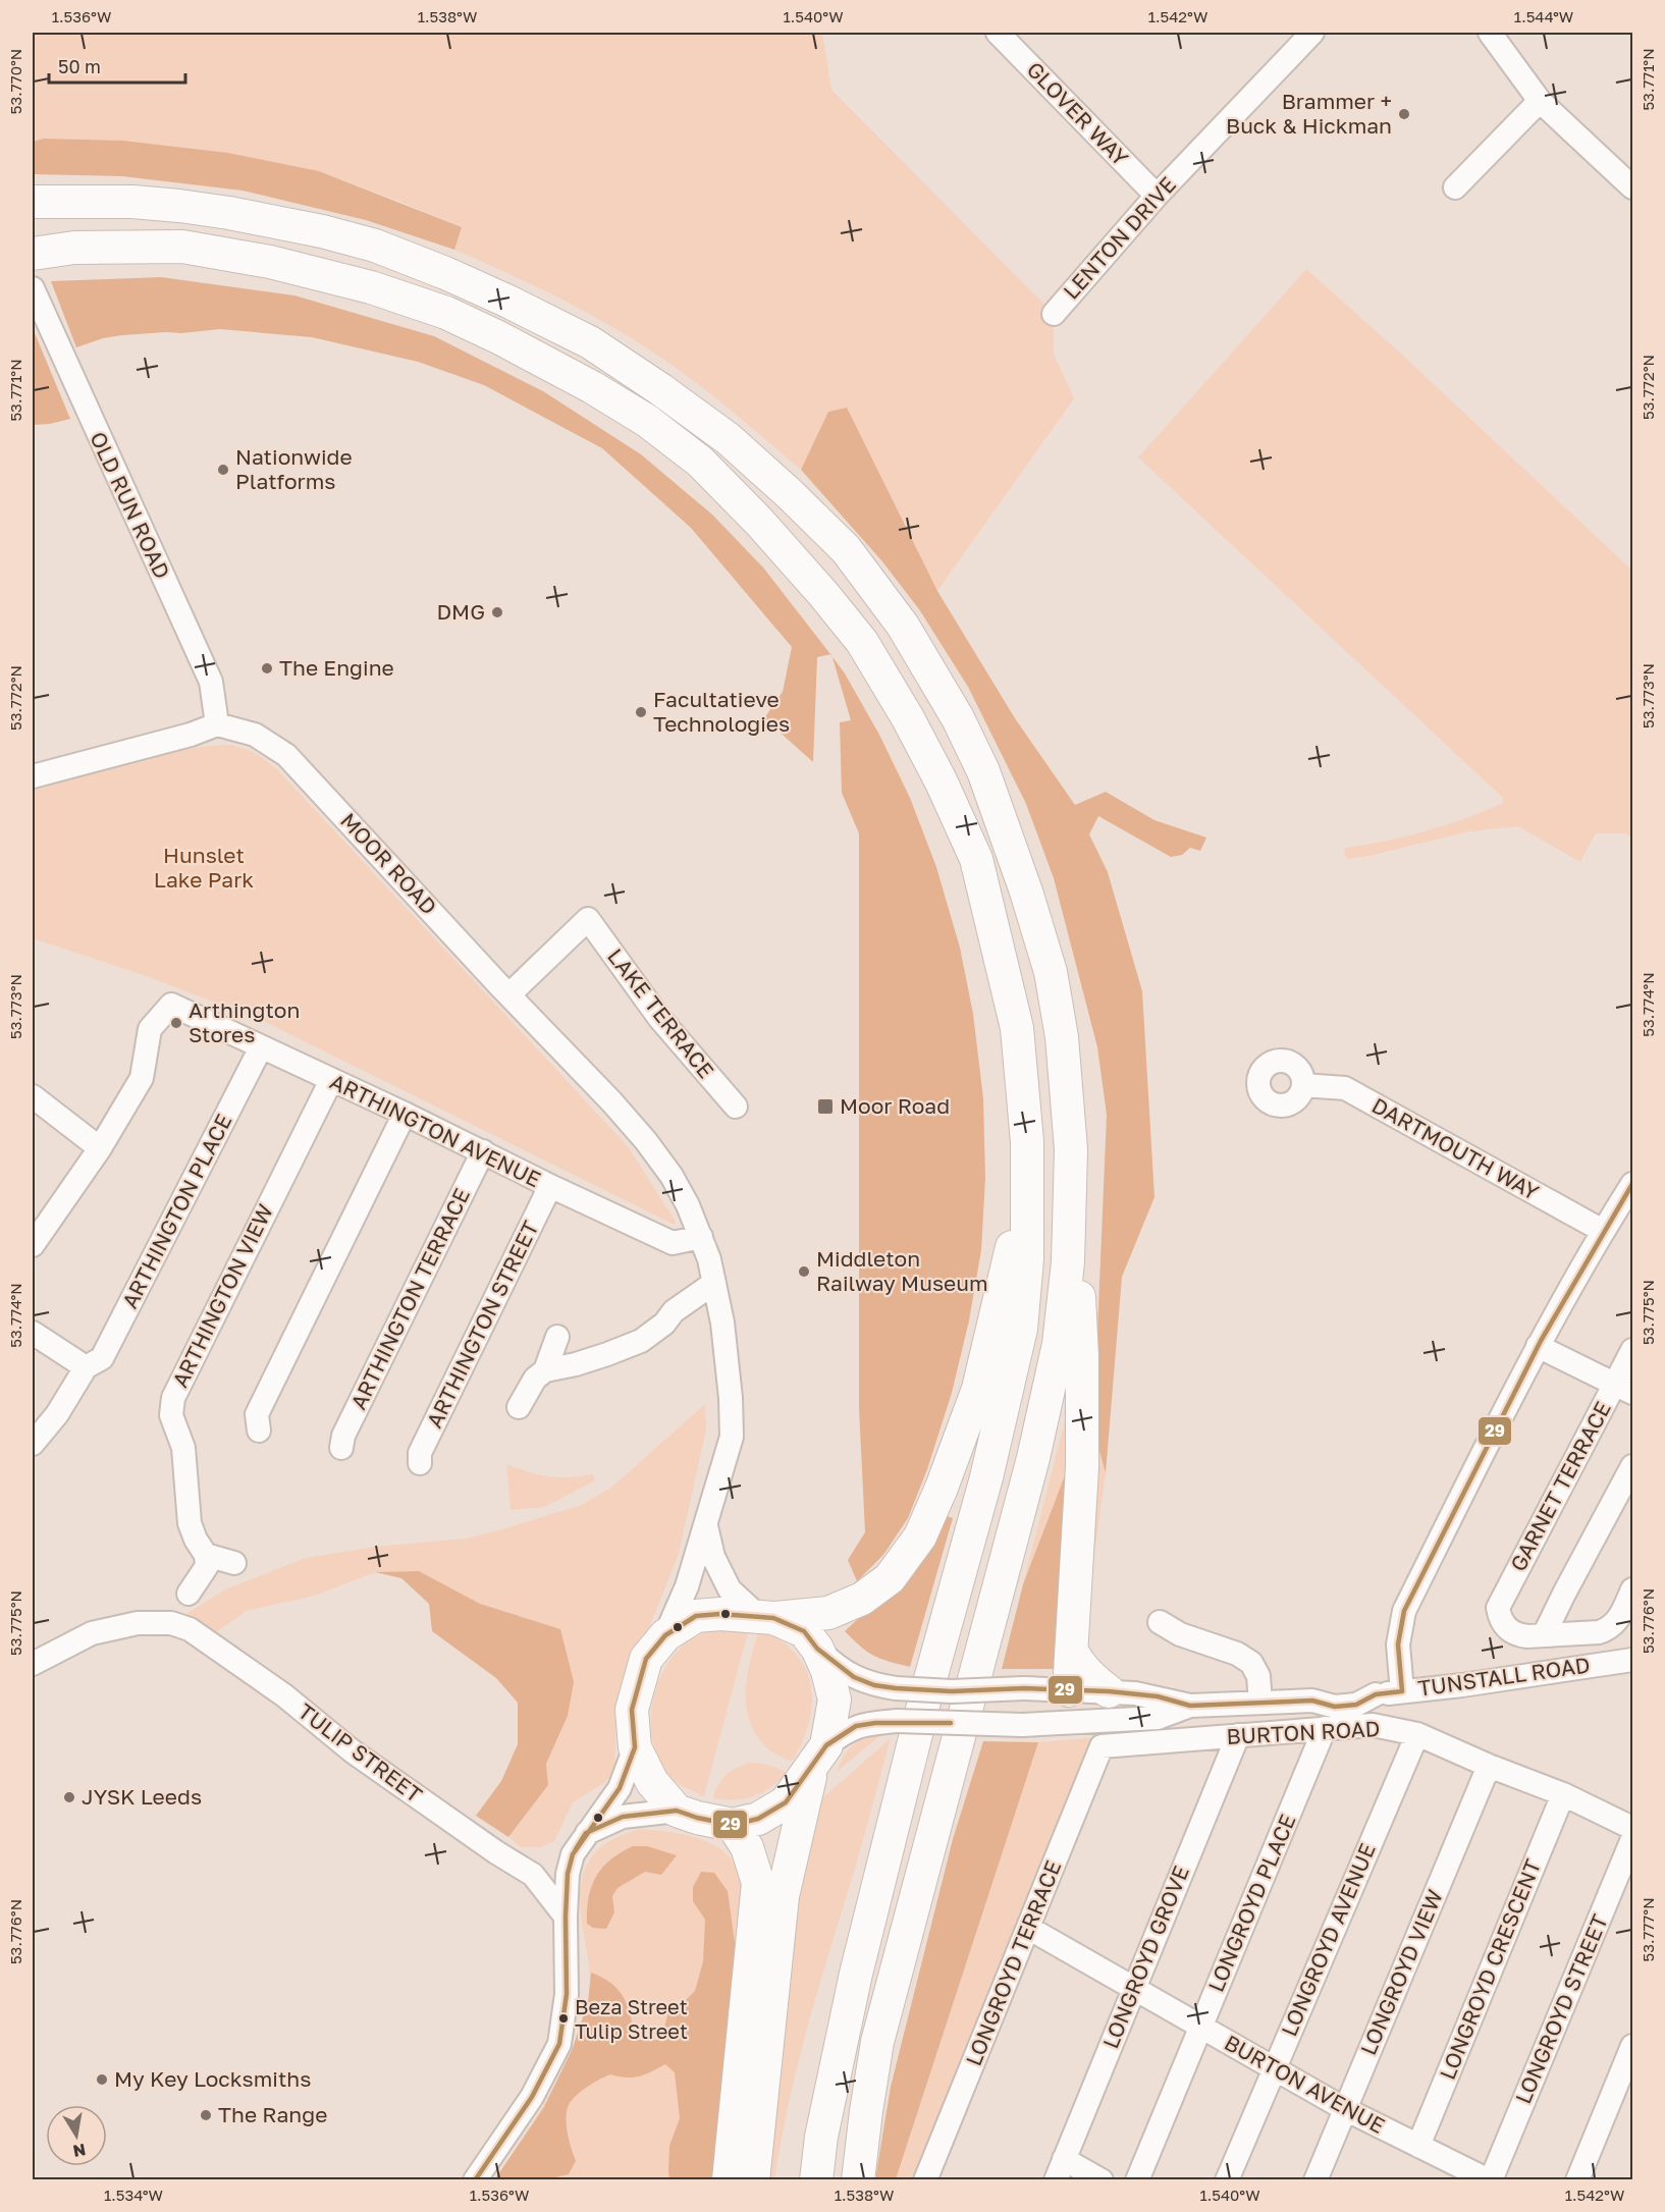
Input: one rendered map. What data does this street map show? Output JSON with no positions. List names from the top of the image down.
{
  "streets": {
    "street": [
      "GLOVER WAY",
      "LENTON DRIVE",
      "OLD RUN ROAD",
      "MOOR ROAD",
      "LAKE TERRACE",
      "ARTHINGTON AVENUE",
      "DARTMOUTH WAY",
      "ARTHINGTON PLACE",
      "ARTHINGTON VIEW",
      "ARTHINGTON TERRACE",
      "ARTHINGTON STREET",
      "GARNET TERRACE",
      "TUNSTALL ROAD",
      "BURTON ROAD",
      "TULIP STREET",
      "LONGROYD PLACE",
      "LONGROYD AVENUE",
      "LONGROYD GROVE",
      "LONGROYD TERRACE",
      "LONGROYD CRESCENT",
      "LONGROYD VIEW",
      "LONGROYD STREET",
      "BURTON AVENUE"
    ]
  },
  "crossings": [
    ["GLOVER WAY", "LENTON DRIVE"],
    ["OLD RUN ROAD", "MOOR ROAD"],
    ["MOOR ROAD", "LAKE TERRACE"],
    ["MOOR ROAD", "ARTHINGTON AVENUE"],
    ["MOOR ROAD", "TUNSTALL ROAD"],
    ["ARTHINGTON AVENUE", "ARTHINGTON PLACE"],
    ["ARTHINGTON AVENUE", "ARTHINGTON VIEW"],
    ["ARTHINGTON AVENUE", "ARTHINGTON TERRACE"],
    ["ARTHINGTON AVENUE", "ARTHINGTON STREET"],
    ["GARNET TERRACE", "TUNSTALL ROAD"],
    ["BURTON ROAD", "LONGROYD PLACE"],
    ["BURTON ROAD", "LONGROYD AVENUE"],
    ["BURTON ROAD", "LONGROYD GROVE"],
    ["BURTON ROAD", "LONGROYD TERRACE"],
    ["BURTON ROAD", "LONGROYD CRESCENT"],
    ["BURTON ROAD", "LONGROYD VIEW"],
    ["LONGROYD PLACE", "BURTON AVENUE"],
    ["LONGROYD AVENUE", "BURTON AVENUE"],
    ["LONGROYD GROVE", "BURTON AVENUE"],
    ["LONGROYD TERRACE", "BURTON AVENUE"],
    ["LONGROYD CRESCENT", "BURTON AVENUE"],
    ["LONGROYD VIEW", "BURTON AVENUE"],
    ["LONGROYD STREET", "BURTON AVENUE"]
  ],
  "parks": ["Hunslet Lake Park"],
  "places": {
    "other": [
      "Brammer + Buck & Hickman",
      "Nationwide Platforms",
      "DMG",
      "The Engine",
      "Facultatieve Technologies",
      "Arthington Stores",
      "Middleton Railway Museum",
      "JYSK Leeds",
      "Beza Street Tulip Street",
      "My Key Locksmiths",
      "The Range"
    ],
    "transit": ["Moor Road"]
  },
  "lines": ["transit line 29"],
  "scale_bar": "50 m",
  "north": "bottom",
  "coordinates": [
    "1.536°W",
    "1.538°W",
    "1.540°W",
    "1.542°W",
    "1.544°W",
    "53.771°N",
    "53.770°N",
    "53.772°N",
    "53.773°N",
    "53.774°N",
    "53.775°N",
    "53.776°N",
    "53.777°N",
    "1.534°W"
  ]
}
